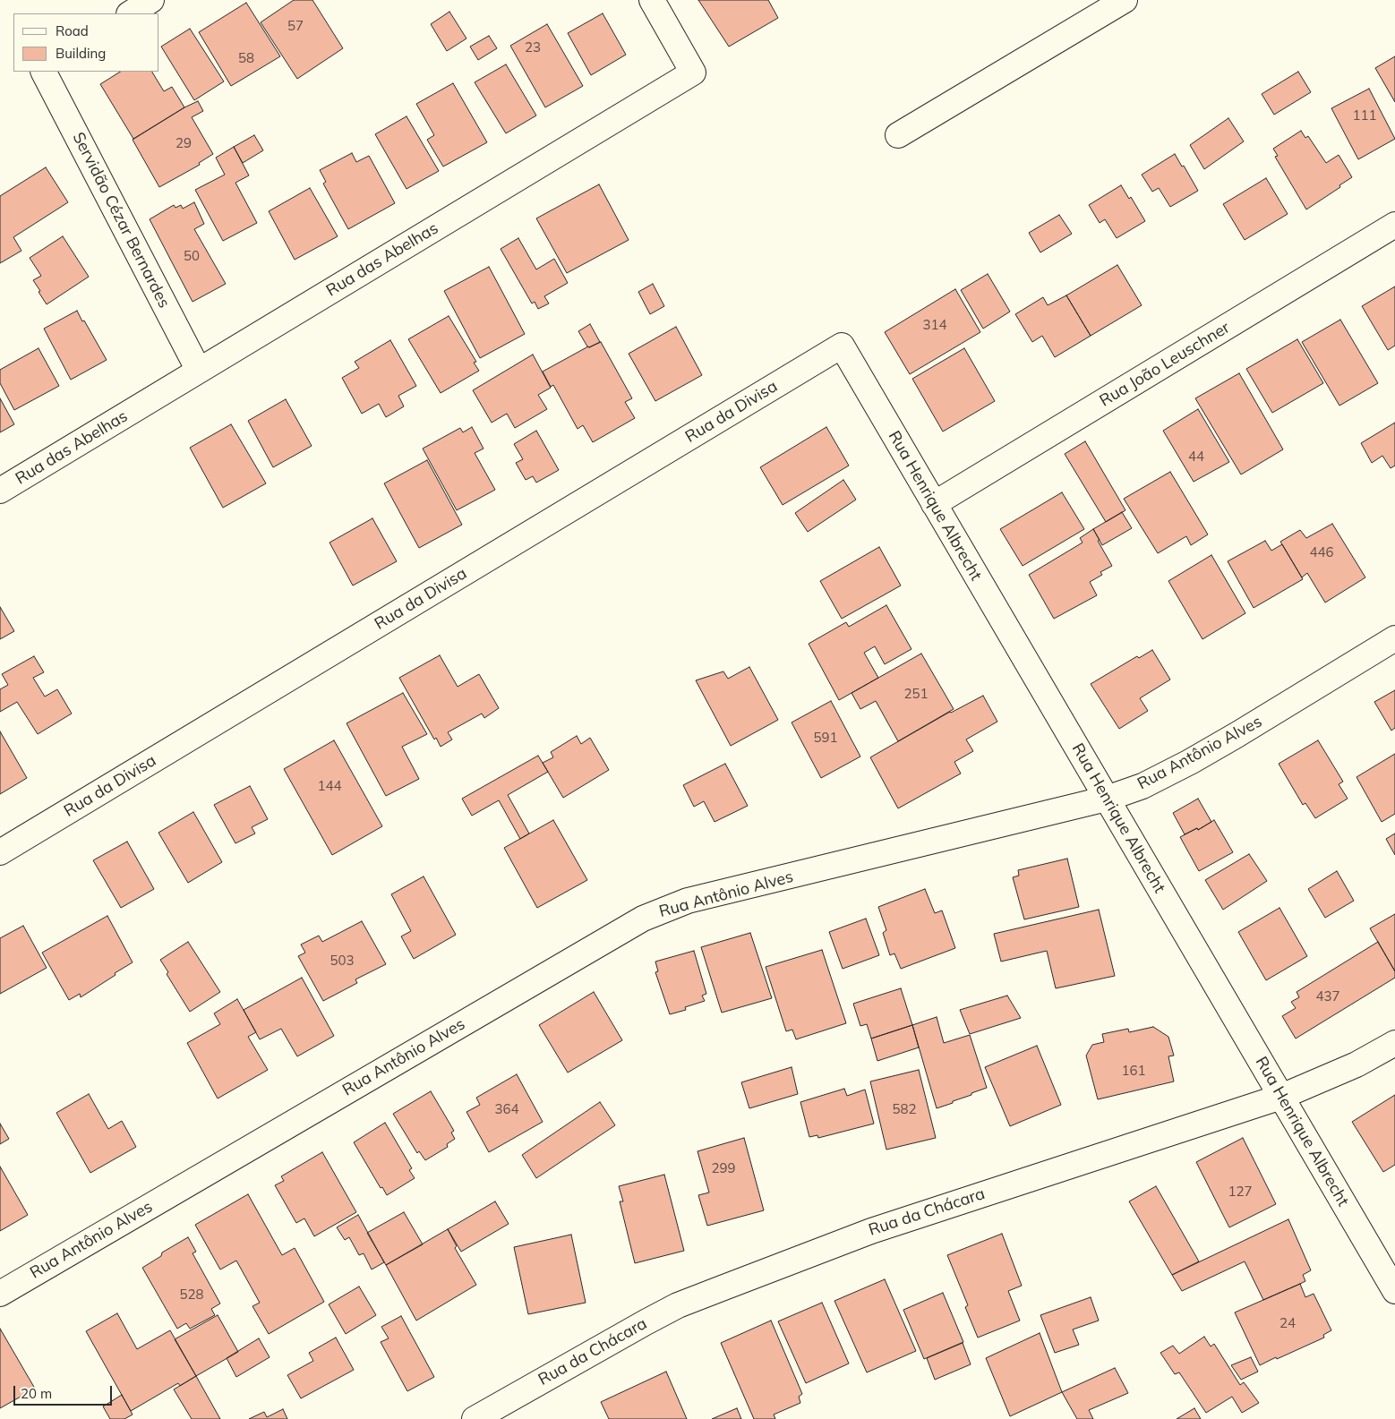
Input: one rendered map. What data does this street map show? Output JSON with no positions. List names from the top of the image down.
{
  "streets": {
    "street": [
      "Servidão Cézar Bernardes",
      "Rua das Abelhas",
      "Rua João Leuschner",
      "Rua da Divisa",
      "Rua Henrique Albrecht",
      "Rua Antônio Alves",
      "Rua da Chácara"
    ]
  },
  "crossings": [
    ["Servidão Cézar Bernardes", "Rua das Abelhas"],
    ["Rua João Leuschner", "Rua Henrique Albrecht"],
    ["Rua da Divisa", "Rua Henrique Albrecht"],
    ["Rua Henrique Albrecht", "Rua Antônio Alves"],
    ["Rua Henrique Albrecht", "Rua da Chácara"]
  ],
  "house_numbers": [
    "57",
    "23",
    "58",
    "111",
    "29",
    "50",
    "314",
    "44",
    "446",
    "251",
    "591",
    "144",
    "503",
    "437",
    "161",
    "364",
    "582",
    "299",
    "127",
    "528",
    "24"
  ],
  "legend": ["Road", "Building"],
  "scale_bar": "20 m"
}
